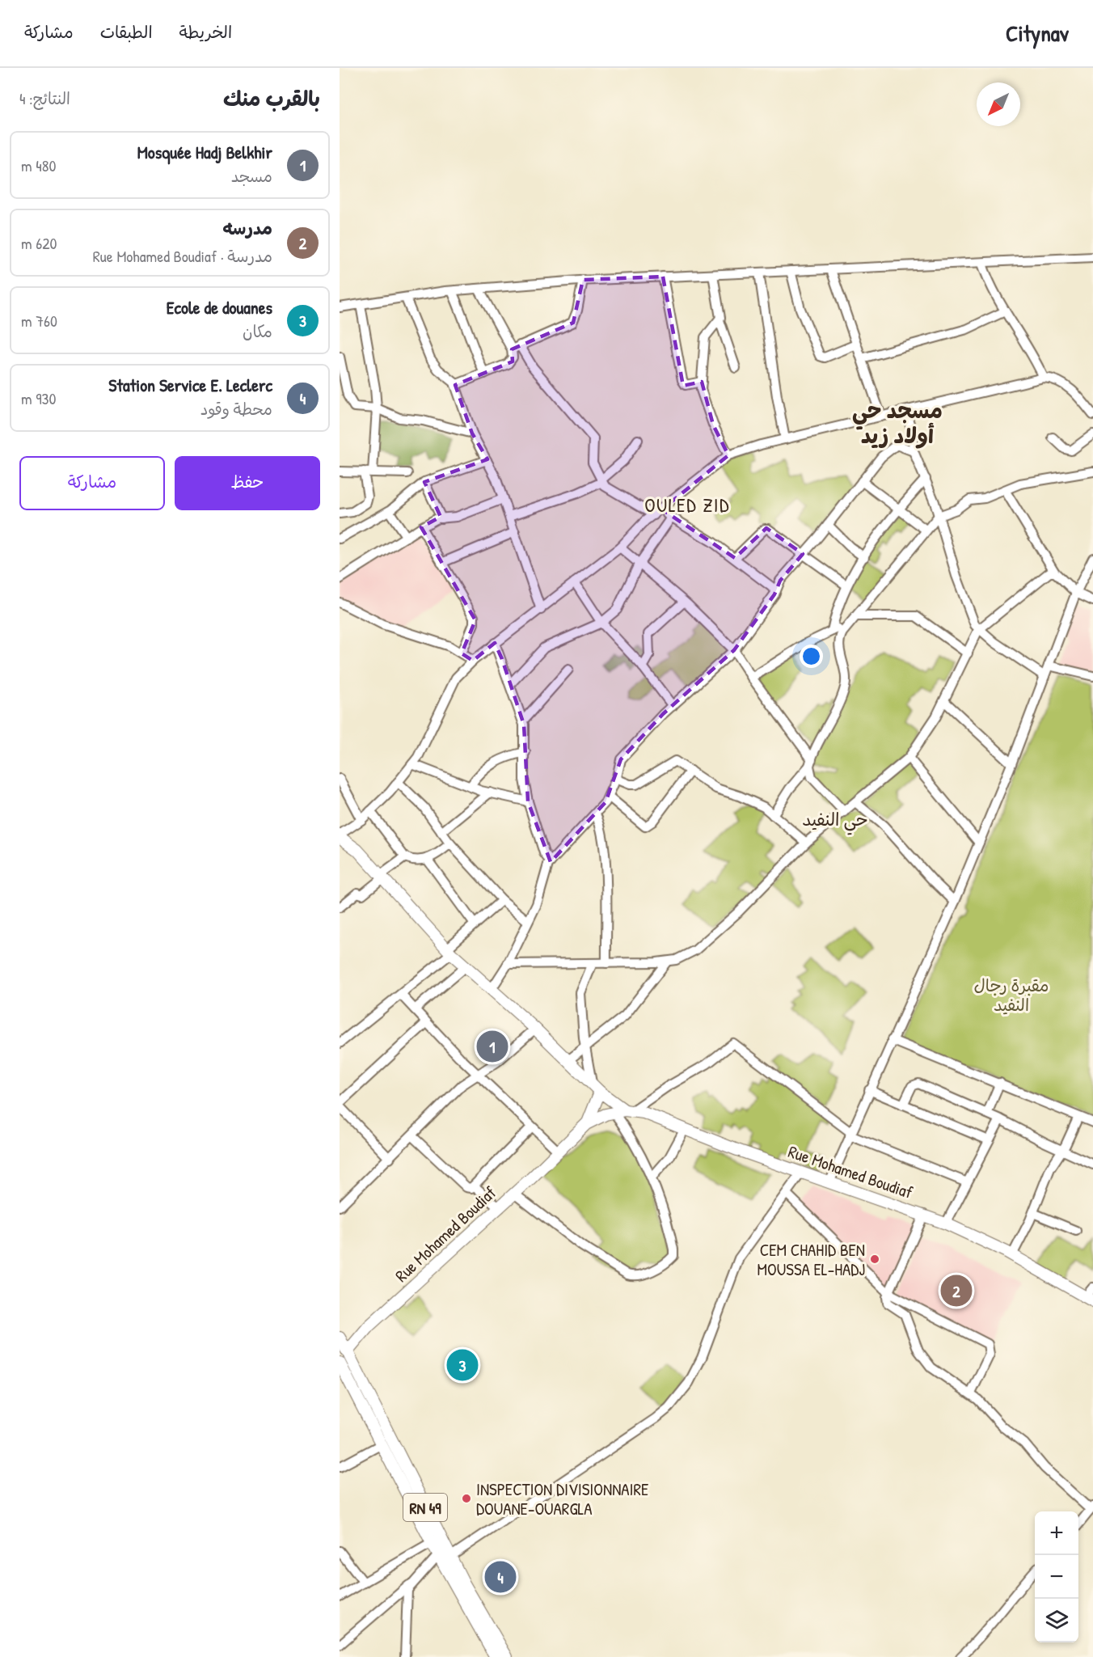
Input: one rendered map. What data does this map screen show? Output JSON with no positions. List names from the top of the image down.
{
  "streets": {
    "main road": ["Rue Mohamed Boudiaf", "RN 49"]
  },
  "crossings": [
    ["Rue Mohamed Boudiaf", "RN 49"]
  ],
  "districts": ["مسجد حي أولاد زيد", "OULED ZID", "حي النفيد"],
  "parks": ["مقبرة رجال النفيد"],
  "places": ["CEM CHAHID BEN MOUSSA EL-HADJ", "INSPECTION DIVISIONNAIRE DOUANE-OUARGLA"],
  "north": "bottom left",
  "page": {
    "header": "Citynav",
    "nav": ["الخريطة", "الطبقات", "مشاركة"],
    "heading": ["بالقرب منك", "النتائج: 4"],
    "list": [
      {
        "mark": "1",
        "name": "Mosquée Hadj Belkhir",
        "note": "مسجد",
        "value": "480 m"
      },
      {
        "mark": "2",
        "name": "مدرسه",
        "note": "مدرسة · Rue Mohamed Boudiaf",
        "value": "620 m"
      },
      {
        "mark": "3",
        "name": "Ecole de douanes",
        "note": "مكان",
        "value": "760 m"
      },
      {
        "mark": "4",
        "name": "Station Service E. Leclerc",
        "note": "محطة وقود",
        "value": "930 m"
      }
    ],
    "buttons": ["حفظ", "مشاركة"],
    "pins": [
      "1",
      "2",
      "3",
      "4"
    ],
    "map_buttons": ["+", "−"]
  }
}
